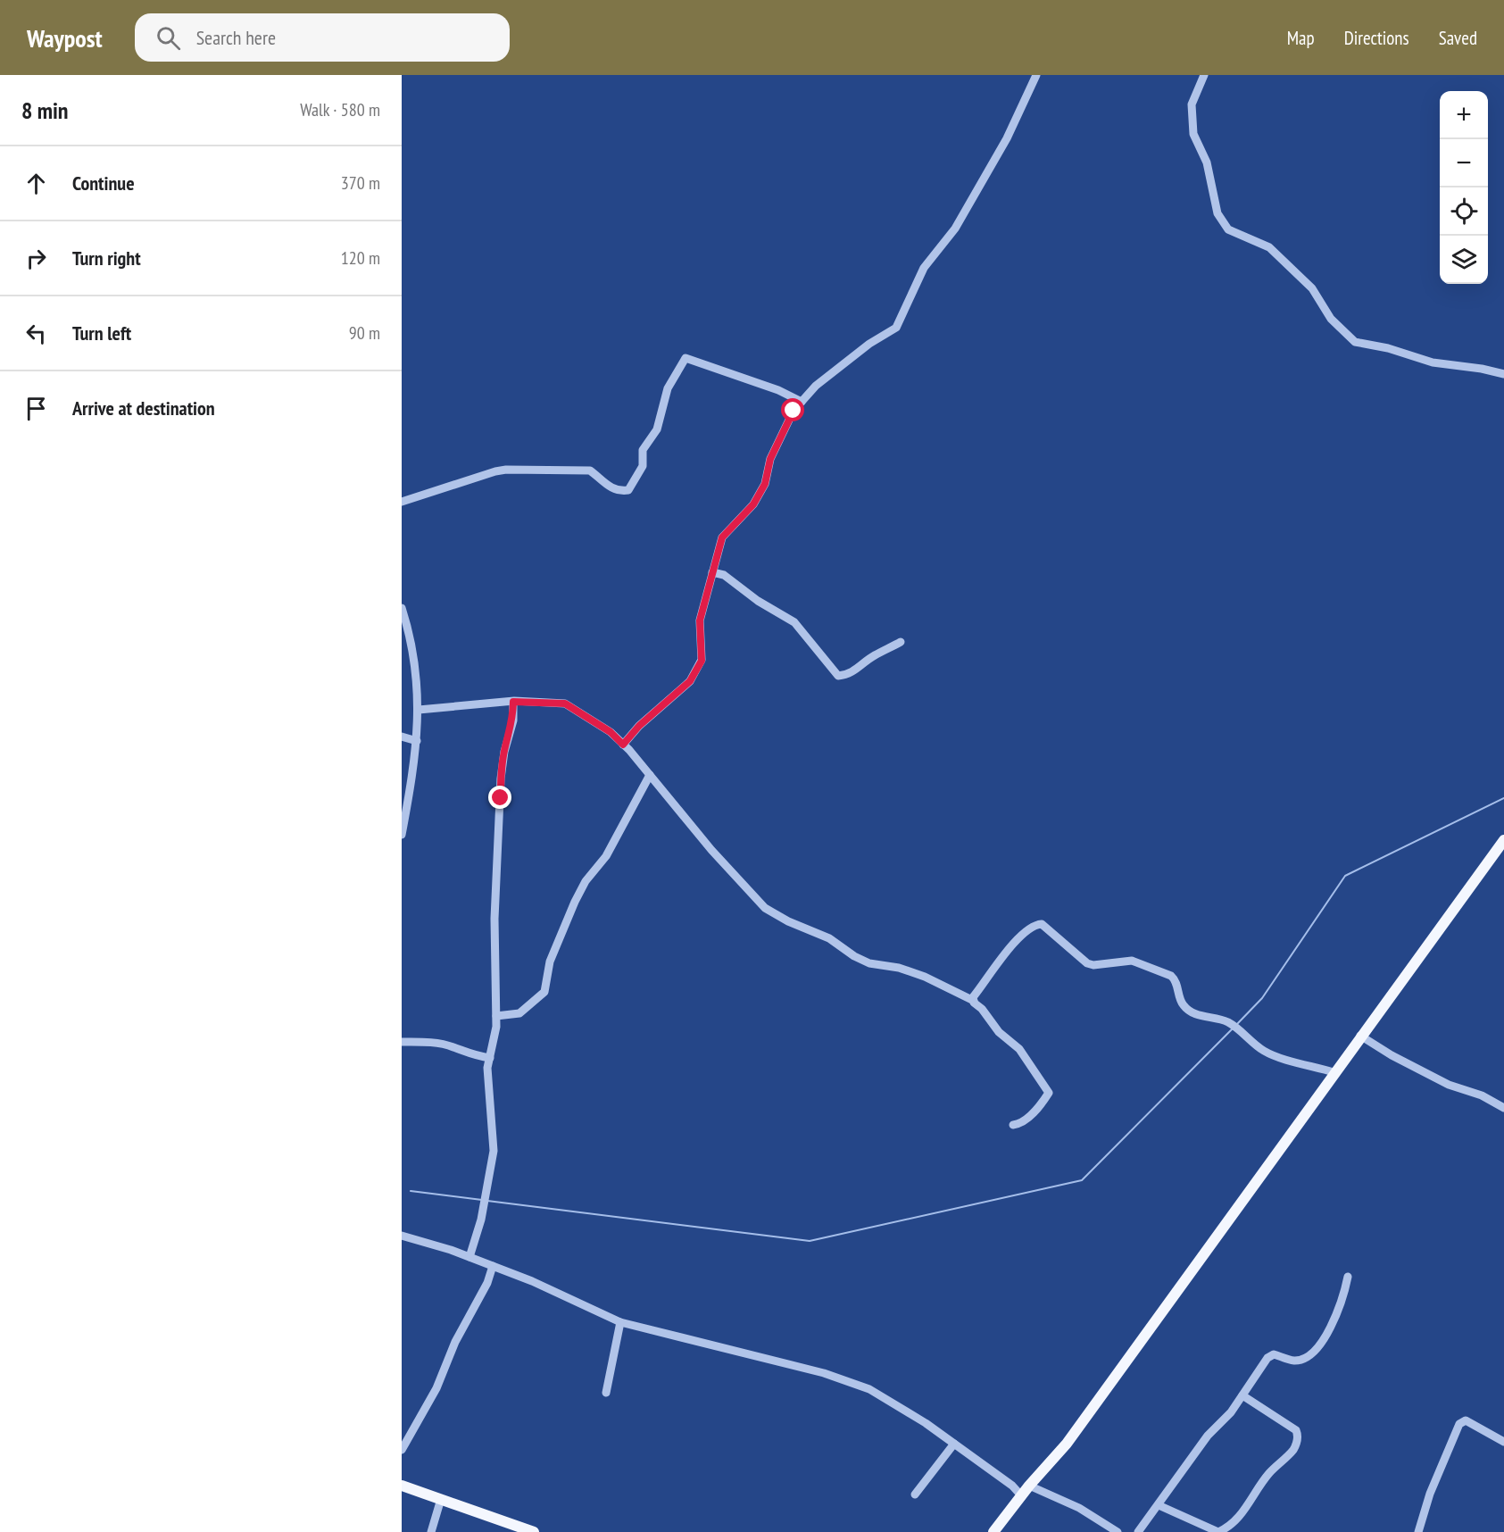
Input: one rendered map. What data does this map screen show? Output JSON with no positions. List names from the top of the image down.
{
  "page": {
    "header": "Waypost",
    "search": "Search here",
    "nav": ["Map", "Directions", "Saved"],
    "heading": ["8 min", "Walk · 580 m"],
    "map_buttons": ["+", "−"],
    "list": [
      ["Continue", "370 m"],
      ["Turn right", "120 m"],
      ["Turn left", "90 m"],
      "Arrive at destination"
    ]
  }
}
